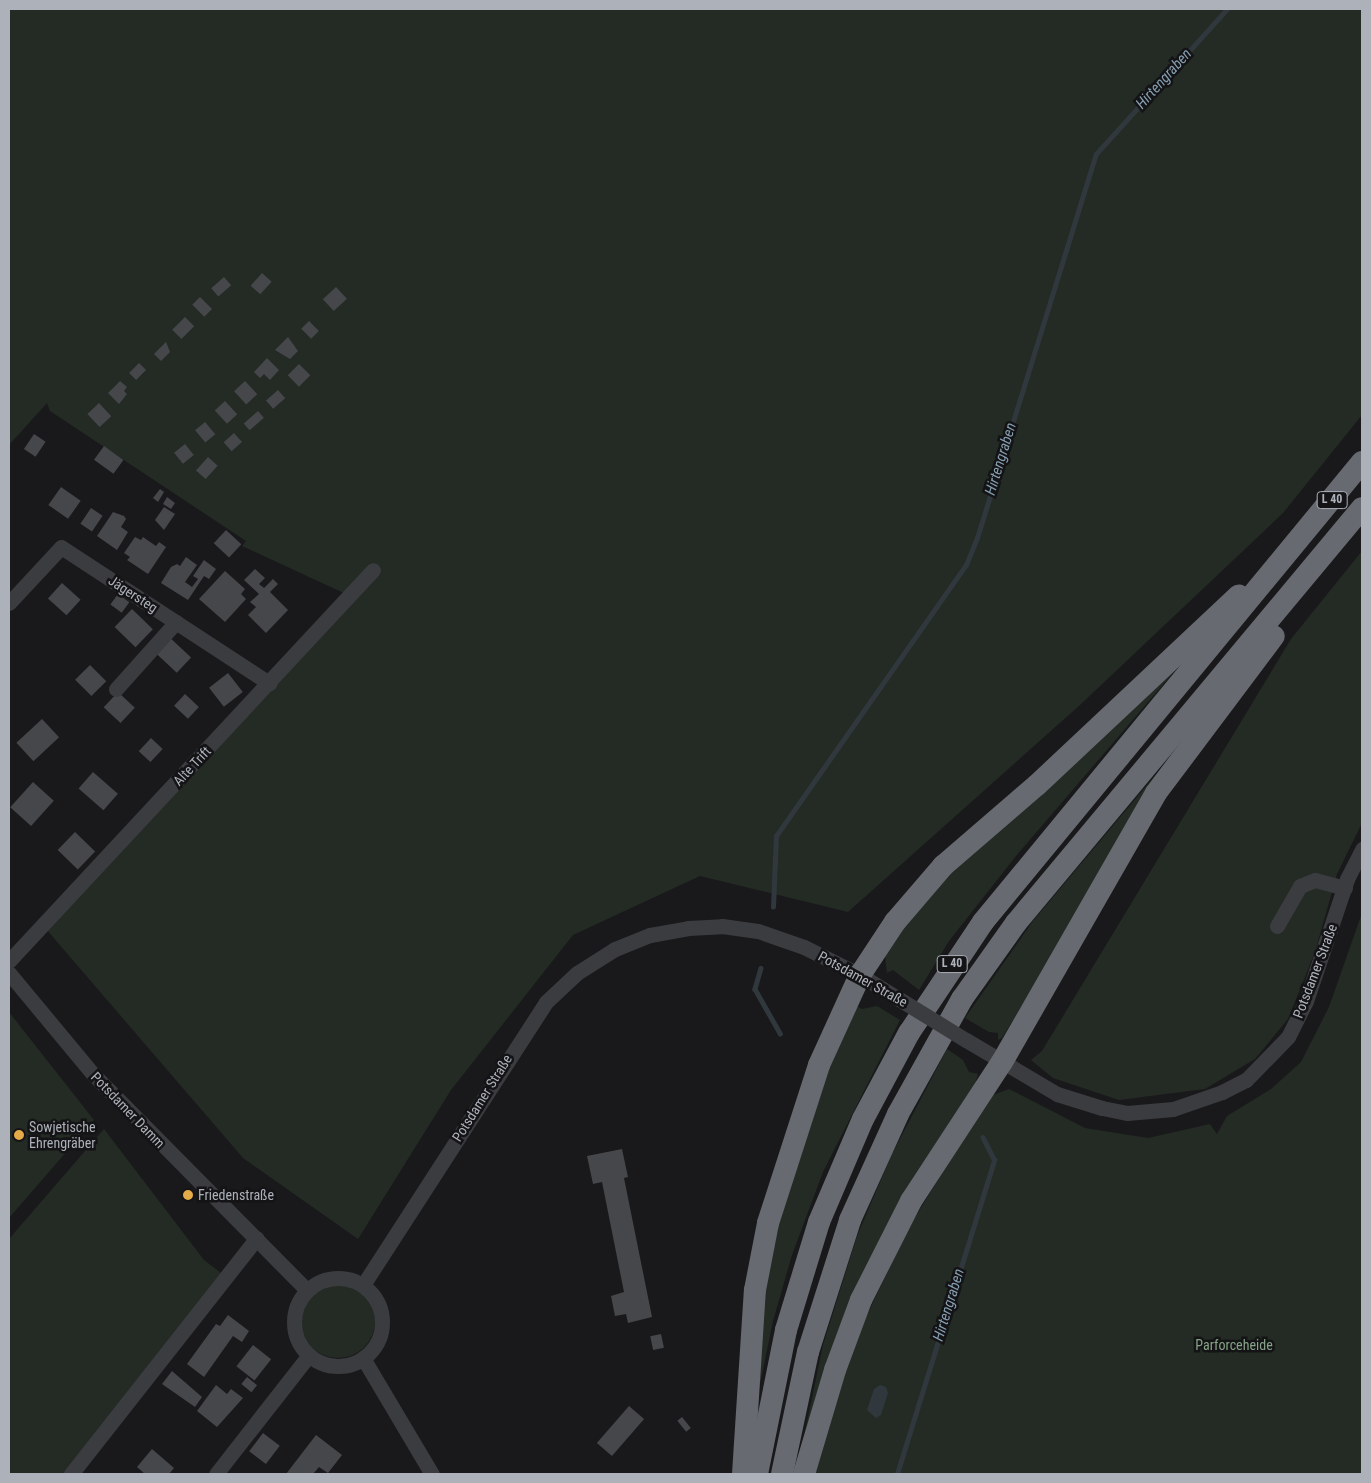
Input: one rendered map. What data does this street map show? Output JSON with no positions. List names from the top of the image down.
{
  "streets": {
    "highway": ["L 40"],
    "street": [
      "Jägersteg",
      "Alte Trift",
      "Potsdamer Straße",
      "Potsdamer Damm"
    ]
  },
  "crossings": [
    ["Jägersteg", "Alte Trift"],
    ["Potsdamer Straße", "Potsdamer Damm"]
  ],
  "water": ["Hirtengraben"],
  "parks": ["Parforceheide"],
  "places": ["Sowjetische Ehrengräber", "Friedenstraße"]
}
